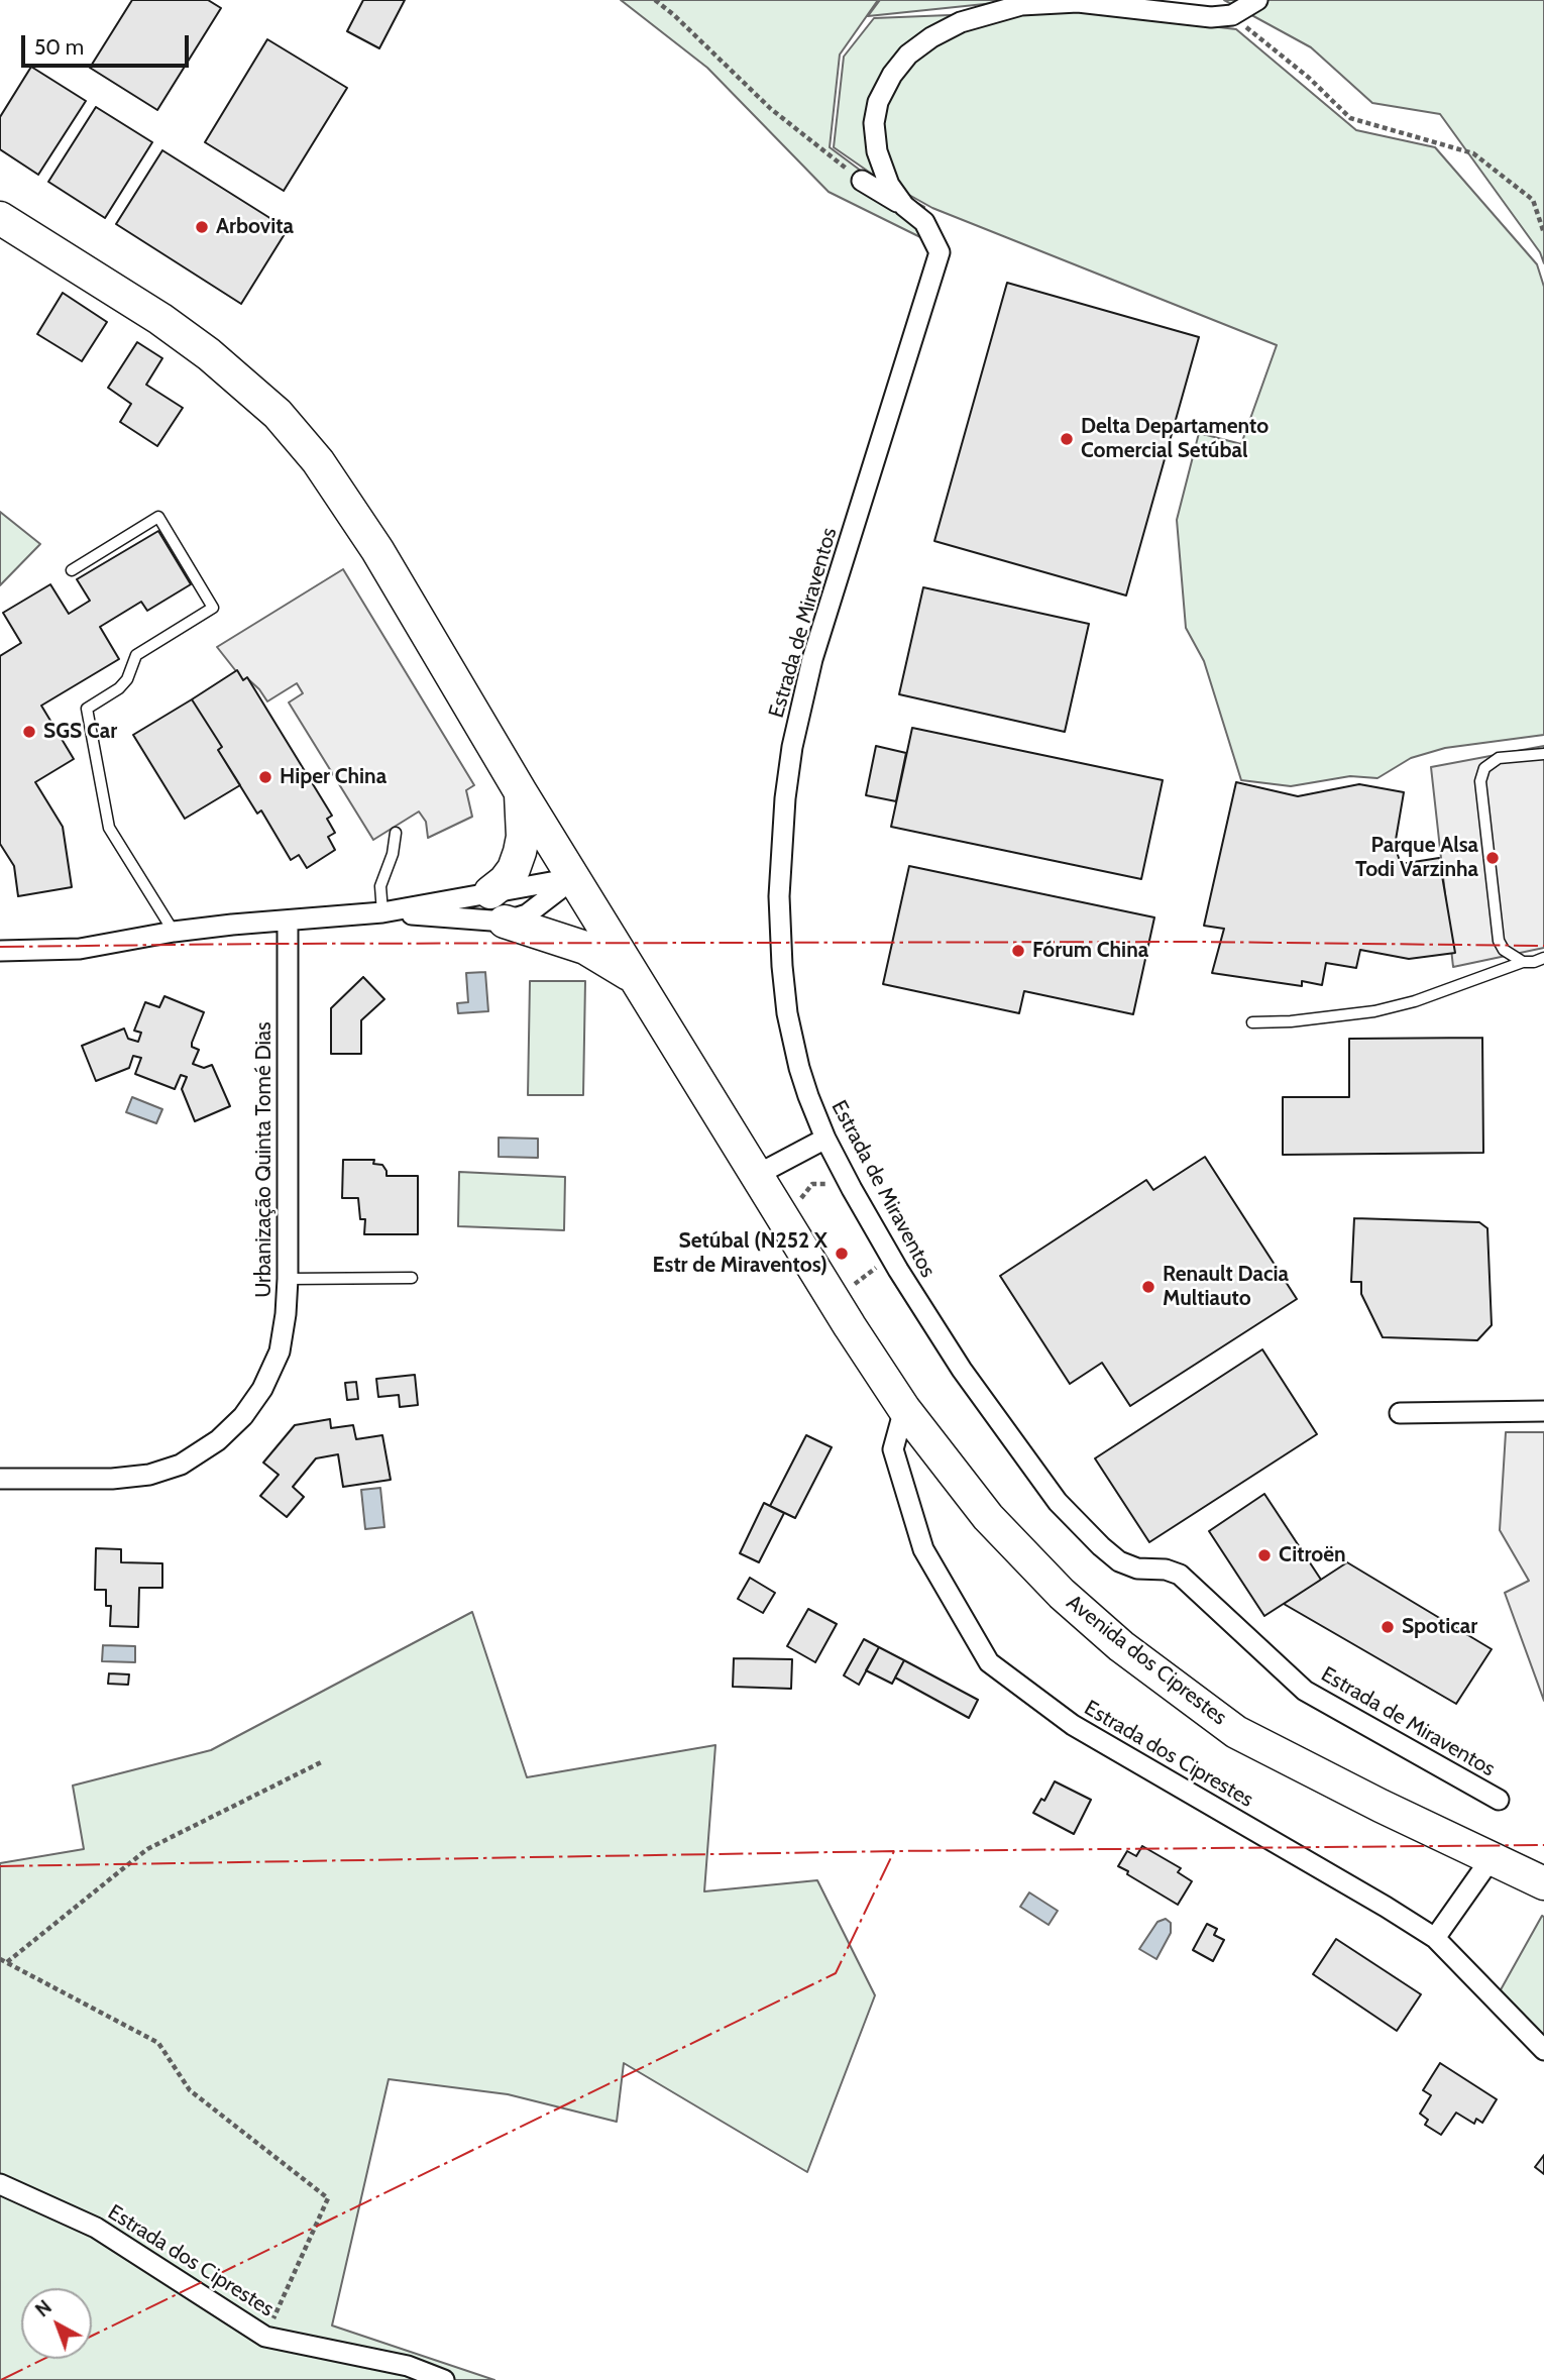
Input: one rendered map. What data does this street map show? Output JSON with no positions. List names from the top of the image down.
{
  "streets": {
    "main road": ["Avenida dos Ciprestes"],
    "street": ["Estrada de Miraventos", "Urbanização Quinta Tomé Dias", "Estrada dos Ciprestes"]
  },
  "crossings": [
    ["Avenida dos Ciprestes", "Estrada dos Ciprestes"]
  ],
  "places": [
    "Arbovita",
    "Delta Departamento Comercial Setúbal",
    "SGS Car",
    "Hiper China",
    "Parque Alsa Todi Varzinha",
    "Fórum China",
    "Setúbal (N252 X Estr de Miraventos)",
    "Renault Dacia Multiauto",
    "Citroën",
    "Spoticar"
  ],
  "scale_bar": "50 m",
  "north": "top left"
}
